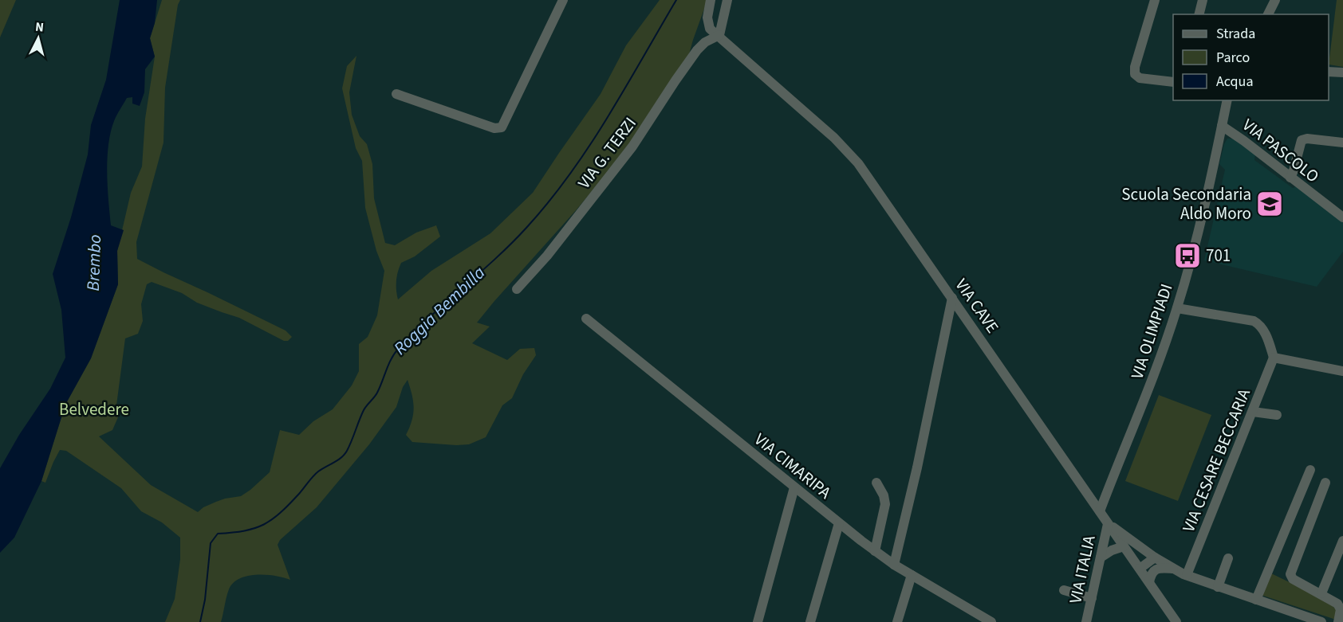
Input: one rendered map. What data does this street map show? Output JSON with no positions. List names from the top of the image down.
{
  "streets": {
    "street": [
      "VIA PASCOLO",
      "VIA G. TERZI",
      "VIA CAVE",
      "VIA OLIMPIADI",
      "VIA CESARE BECCARIA",
      "VIA CIMARIPA",
      "VIA ITALIA"
    ]
  },
  "crossings": [
    ["VIA PASCOLO", "VIA OLIMPIADI"],
    ["VIA G. TERZI", "VIA CAVE"],
    ["VIA CAVE", "VIA OLIMPIADI"],
    ["VIA CAVE", "VIA ITALIA"]
  ],
  "water": ["Brembo", "Roggia Bembilla"],
  "parks": ["Belvedere"],
  "places": {
    "school or university": ["Scuola Secondaria Aldo Moro"],
    "bus stop": ["701"]
  },
  "legend": ["Strada", "Parco", "Acqua"],
  "north": "top"
}
